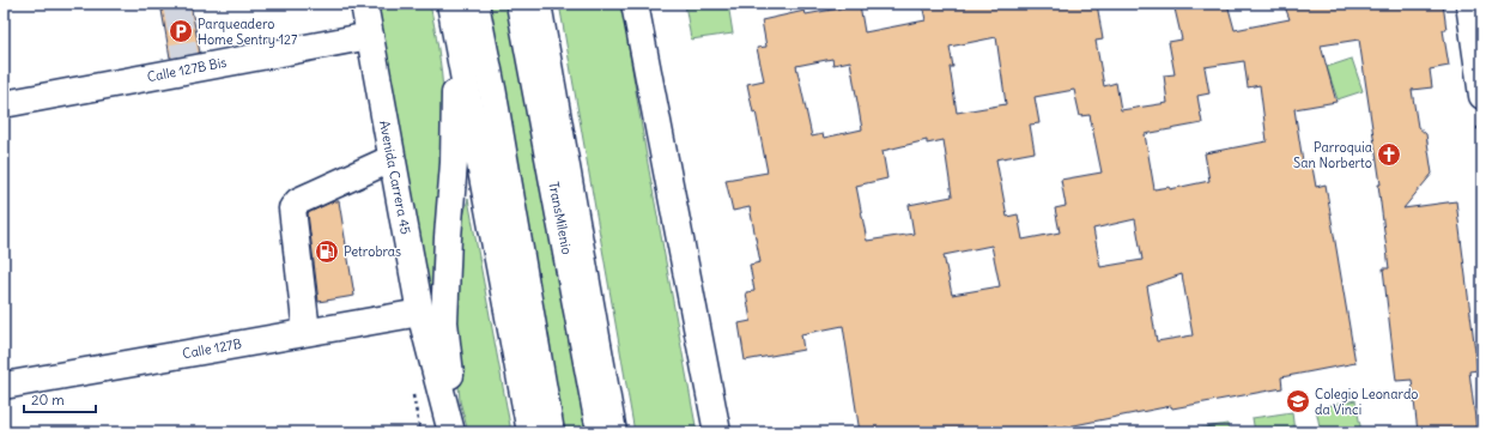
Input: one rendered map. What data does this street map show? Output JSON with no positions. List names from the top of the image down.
{
  "streets": {
    "main road": [
      "Calle 127B Bis",
      "Avenida Carrera 45",
      "TransMilenio",
      "Calle 127B"
    ]
  },
  "crossings": [
    ["Calle 127B Bis", "Avenida Carrera 45"],
    ["Avenida Carrera 45", "Calle 127B"]
  ],
  "places": {
    "parking": ["Parqueadero Home Sentry 127"],
    "church": ["Parroquia San Norberto"],
    "fuel station": ["Petrobras"],
    "school or university": ["Colegio Leonardo da Vinci"]
  },
  "scale_bar": "20 m"
}
